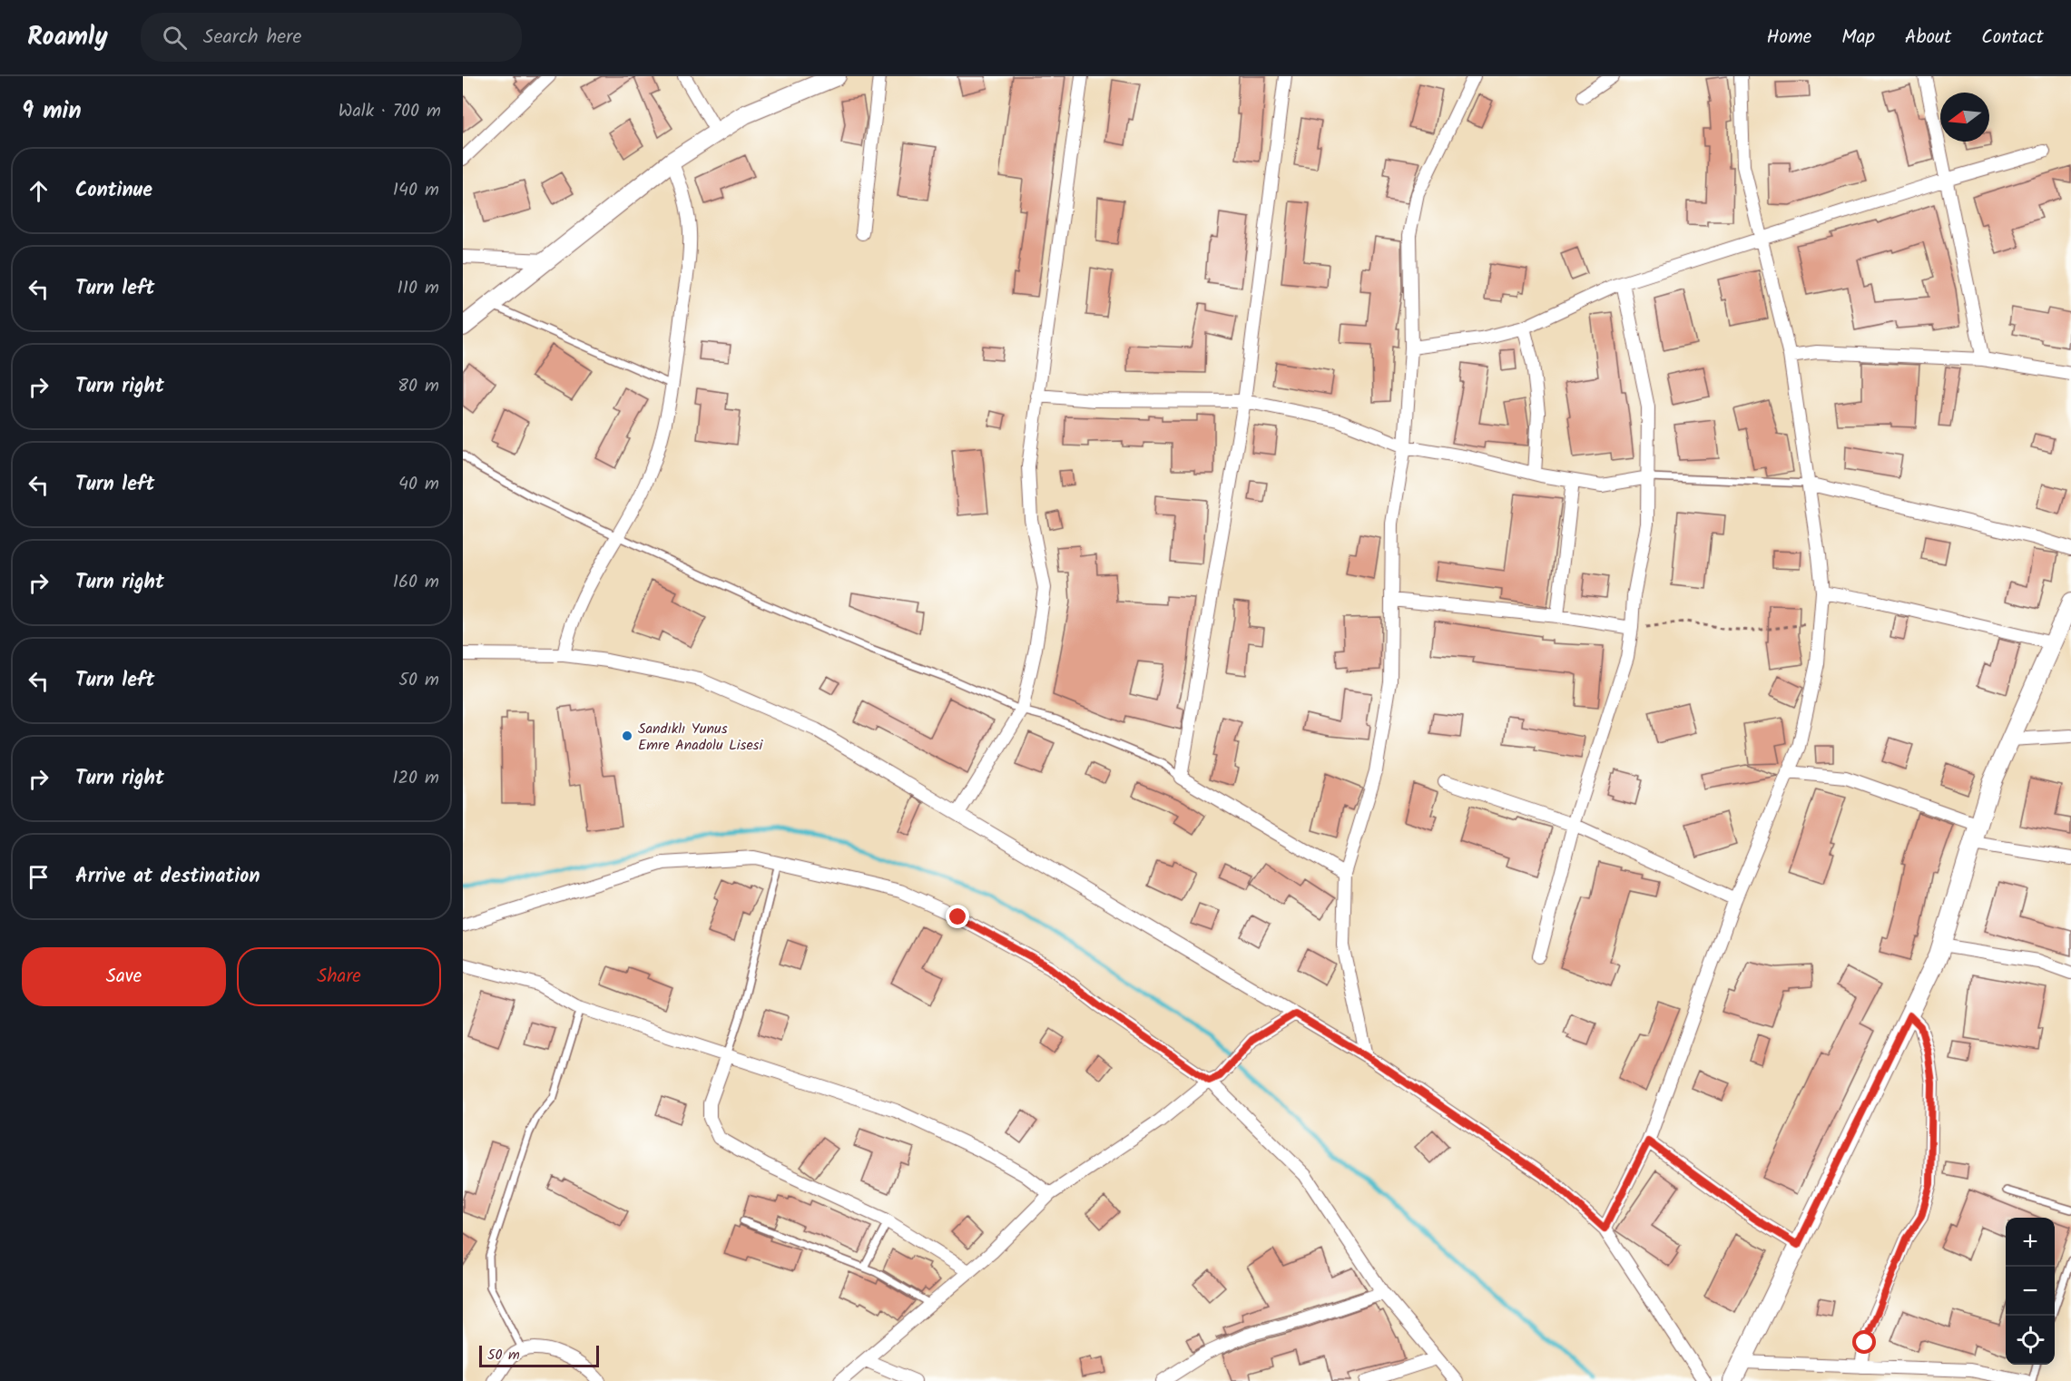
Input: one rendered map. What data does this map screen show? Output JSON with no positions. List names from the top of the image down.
{
  "places": ["Sandıklı Yunus Emre Anadolu Lisesi"],
  "scale_bar": "50 m",
  "north": "left",
  "page": {
    "header": "Roamly",
    "search": "Search here",
    "nav": [
      "Home",
      "Map",
      "About",
      "Contact"
    ],
    "heading": ["9 min", "Walk · 700 m"],
    "list": [
      ["Continue", "140 m"],
      ["Turn left", "110 m"],
      ["Turn right", "80 m"],
      ["Turn left", "40 m"],
      ["Turn right", "160 m"],
      ["Turn left", "50 m"],
      ["Turn right", "120 m"],
      "Arrive at destination"
    ],
    "buttons": ["Save", "Share"],
    "map_buttons": ["+", "−"],
    "scale": "50 m"
  }
}
